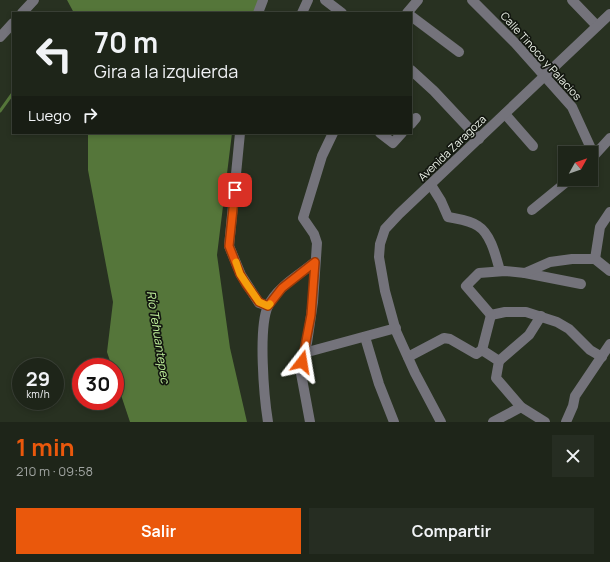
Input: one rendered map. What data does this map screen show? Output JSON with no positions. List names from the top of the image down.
{
  "streets": {
    "street": ["Calle Tinoco y Palacios", "Avenida Zaragoza"]
  },
  "crossings": [
    ["Calle Tinoco y Palacios", "Avenida Zaragoza"]
  ],
  "water": ["Río Tehuantepec"],
  "north": "top right",
  "page": {
    "turn": ["70 m", "Gira a la izquierda"],
    "then": "Luego",
    "speed": "29 km/h",
    "limit": "30",
    "heading": ["1 min", "210 m · 09:58"],
    "buttons": ["Salir", "Compartir"]
  }
}
